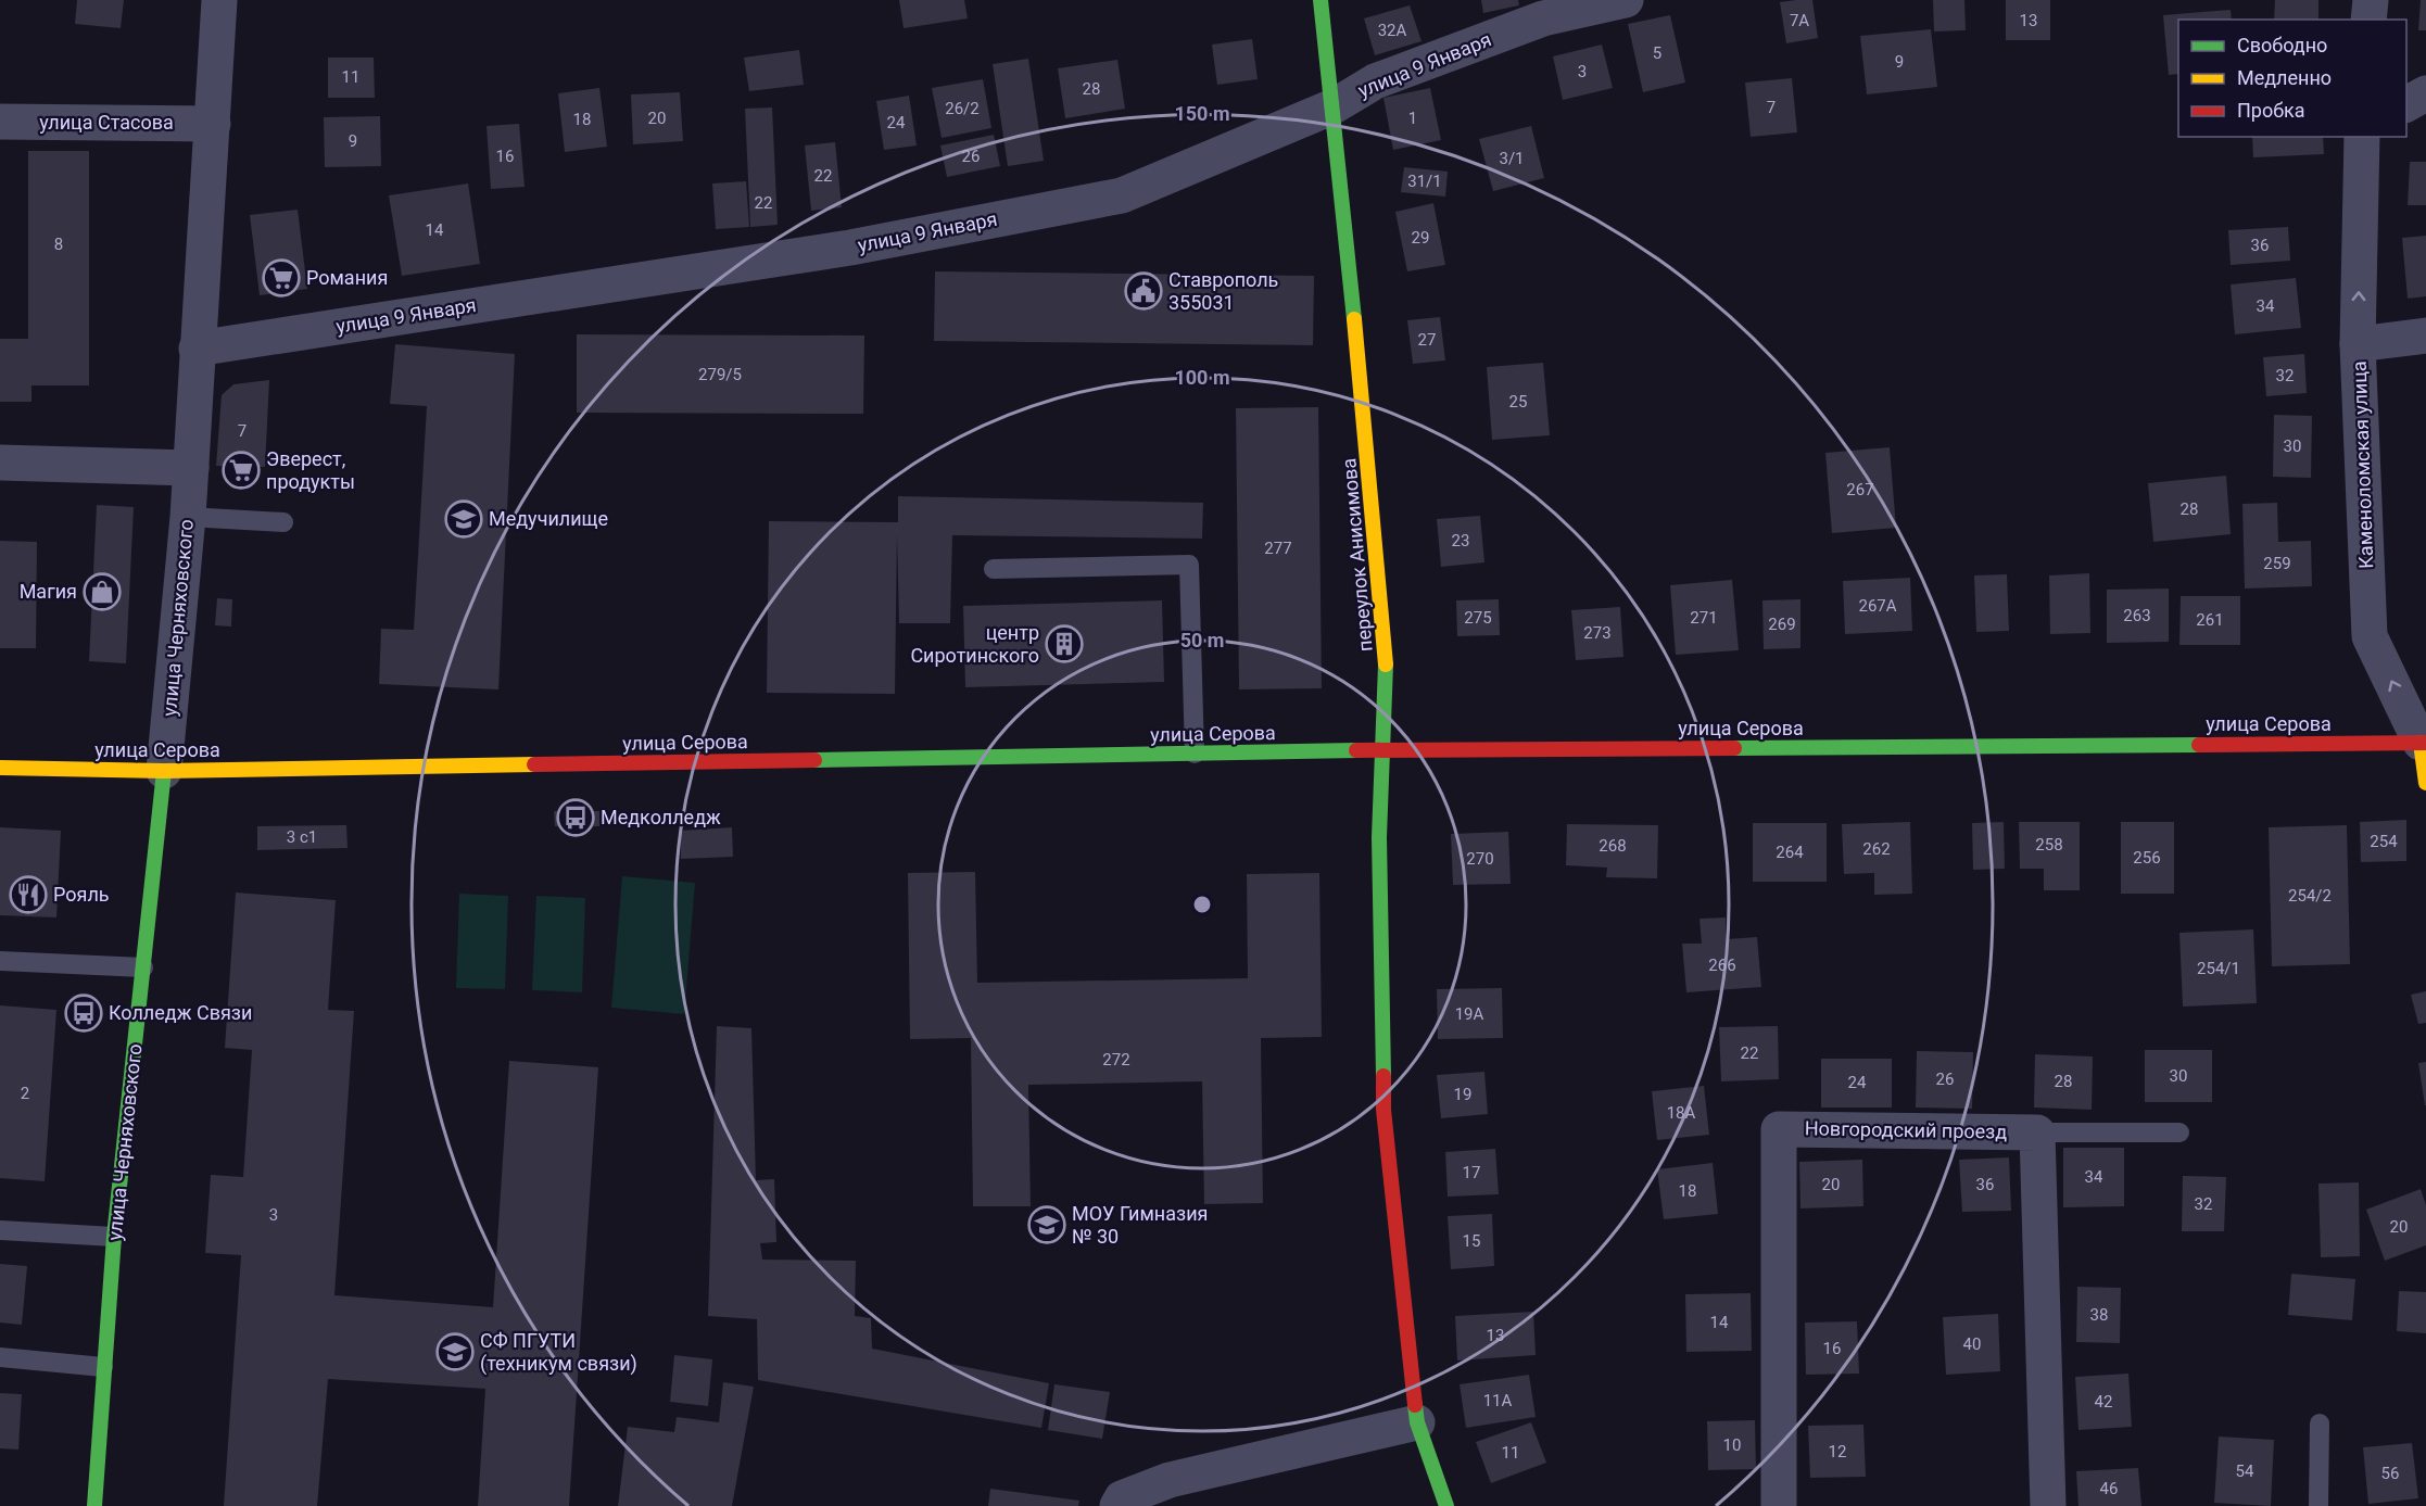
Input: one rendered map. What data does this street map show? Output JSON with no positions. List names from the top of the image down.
{
  "streets": {
    "main road": [
      "Каменоломская улица",
      "переулок Анисимова",
      "улица Черняховского",
      "улица Серова"
    ],
    "street": ["улица 9 Января", "улица Стасова", "Новгородский проезд"]
  },
  "crossings": [
    ["улица 9 Января", "переулок Анисимова"],
    ["улица 9 Января", "улица Черняховского"],
    ["улица Стасова", "улица Черняховского"],
    ["Каменоломская улица", "улица Серова"],
    ["переулок Анисимова", "улица Серова"],
    ["улица Черняховского", "улица Серова"]
  ],
  "one_way": ["Каменоломская улица"],
  "places": {
    "supermarket": ["Романия", "Эверест, продукты"],
    "public building": ["Ставрополь 355031"],
    "school or university": ["Медучилище", "МОУ Гимназия № 30", "СФ ПГУТИ (техникум связи)"],
    "shop": ["Магия"],
    "building": ["центр Сиротинского"],
    "bus stop": ["Медколледж", "Колледж Связи"],
    "restaurant": ["Рояль"]
  },
  "house_numbers": [
    "7А",
    "13",
    "32А",
    "5",
    "9",
    "3",
    "11",
    "28",
    "7",
    "26/2",
    "20",
    "1",
    "18",
    "24",
    "9",
    "16",
    "26",
    "3/1",
    "22",
    "31/1",
    "22",
    "14",
    "29",
    "8",
    "36",
    "34",
    "27",
    "279/5",
    "32",
    "25",
    "7",
    "30",
    "267",
    "28",
    "23",
    "277",
    "259",
    "267А",
    "263",
    "275",
    "271",
    "261",
    "269",
    "273",
    "3 с1",
    "254",
    "258",
    "268",
    "262",
    "264",
    "256",
    "270",
    "254/2",
    "266",
    "254/1",
    "19А",
    "22",
    "272",
    "30",
    "26",
    "28",
    "24",
    "2",
    "19",
    "18А",
    "17",
    "34",
    "20",
    "36",
    "18",
    "32",
    "3",
    "20",
    "15",
    "38",
    "14",
    "13",
    "40",
    "16",
    "11А",
    "42",
    "10",
    "12",
    "11",
    "54",
    "56",
    "46"
  ],
  "legend": ["Свободно", "Медленно", "Пробка"],
  "rings": ["150 m", "100 m", "50 m"]
}
